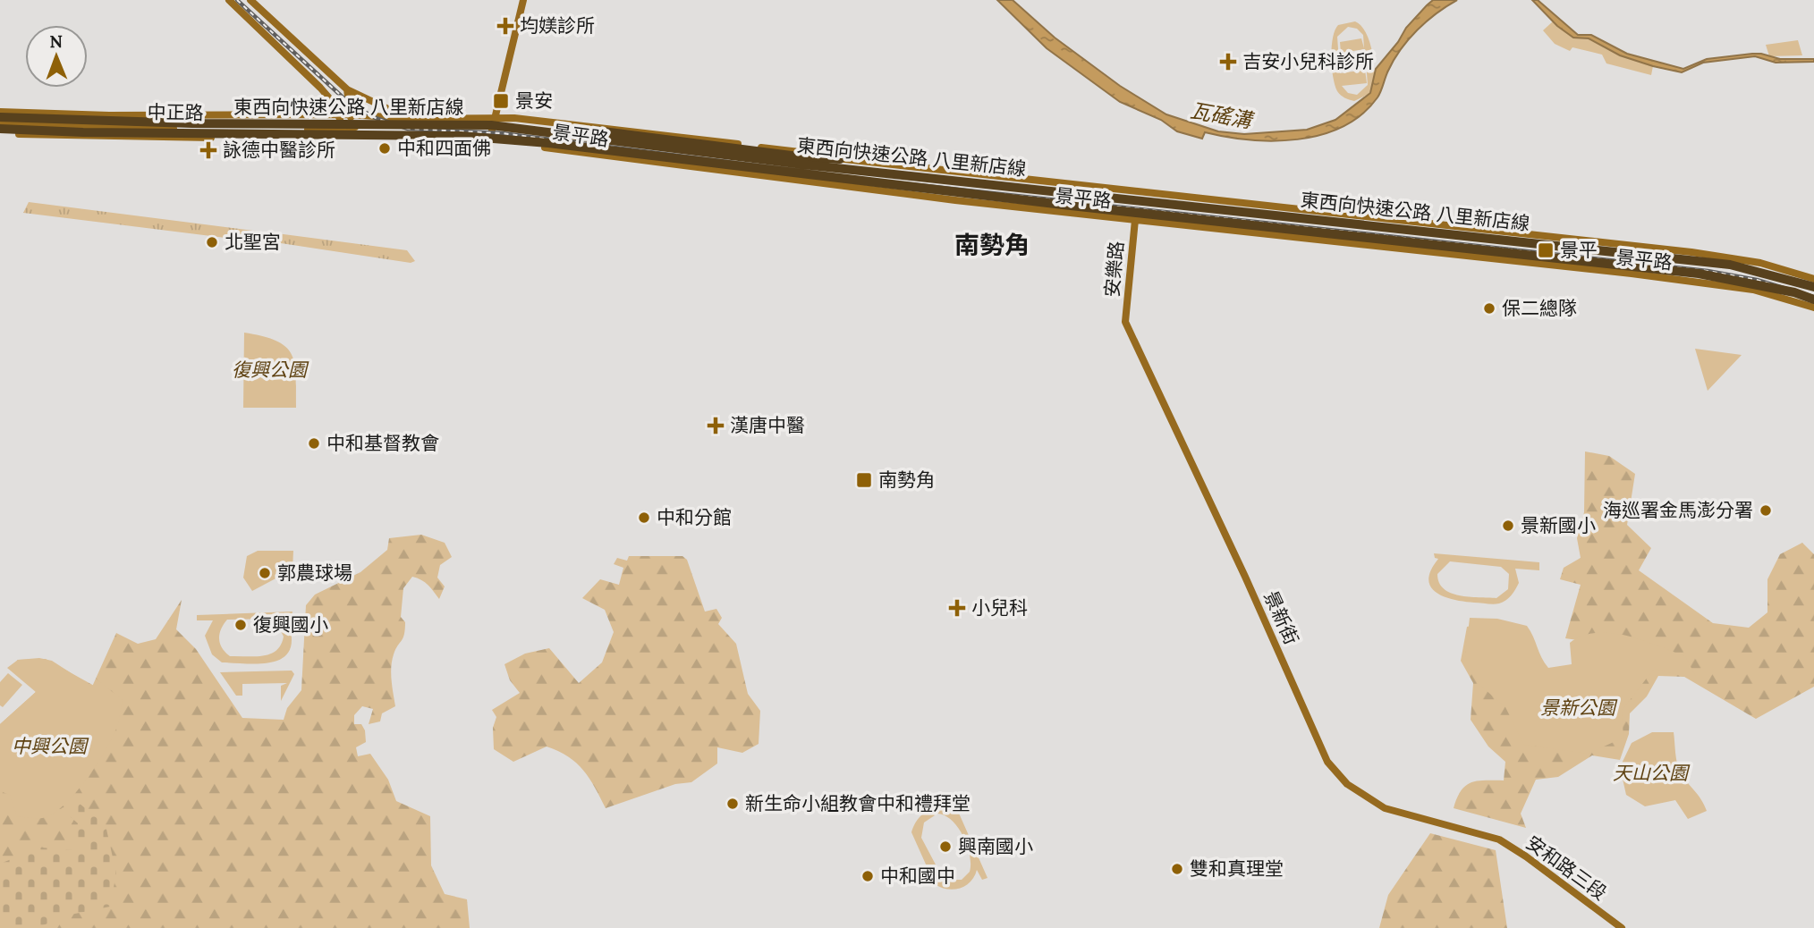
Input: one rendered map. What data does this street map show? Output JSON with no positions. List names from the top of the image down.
{
  "streets": {
    "highway": ["東西向快速公路 八里新店線"],
    "main road": [
      "中正路",
      "景平路",
      "安樂路",
      "景新街",
      "安和路三段"
    ]
  },
  "crossings": [
    ["東西向快速公路 八里新店線", "中正路"],
    ["東西向快速公路 八里新店線", "景平路"],
    ["中正路", "景平路"],
    ["景平路", "安樂路"],
    ["安樂路", "景新街"],
    ["景新街", "安和路三段"]
  ],
  "districts": ["南勢角"],
  "water": ["瓦磘溝"],
  "parks": [
    "復興公園",
    "景新公園",
    "中興公園",
    "天山公園"
  ],
  "places": {
    "health": [
      "均媄診所",
      "吉安小兒科診所",
      "詠德中醫診所",
      "漢唐中醫",
      "小兒科"
    ],
    "transit": ["景安", "景平", "南勢角"],
    "other": [
      "中和四面佛",
      "北聖宮",
      "保二總隊",
      "中和基督教會",
      "海巡署金馬澎分署",
      "中和分館",
      "景新國小",
      "郭農球場",
      "復興國小",
      "新生命小組教會中和禮拜堂",
      "興南國小",
      "雙和真理堂",
      "中和國中"
    ]
  },
  "north": "top"
}
